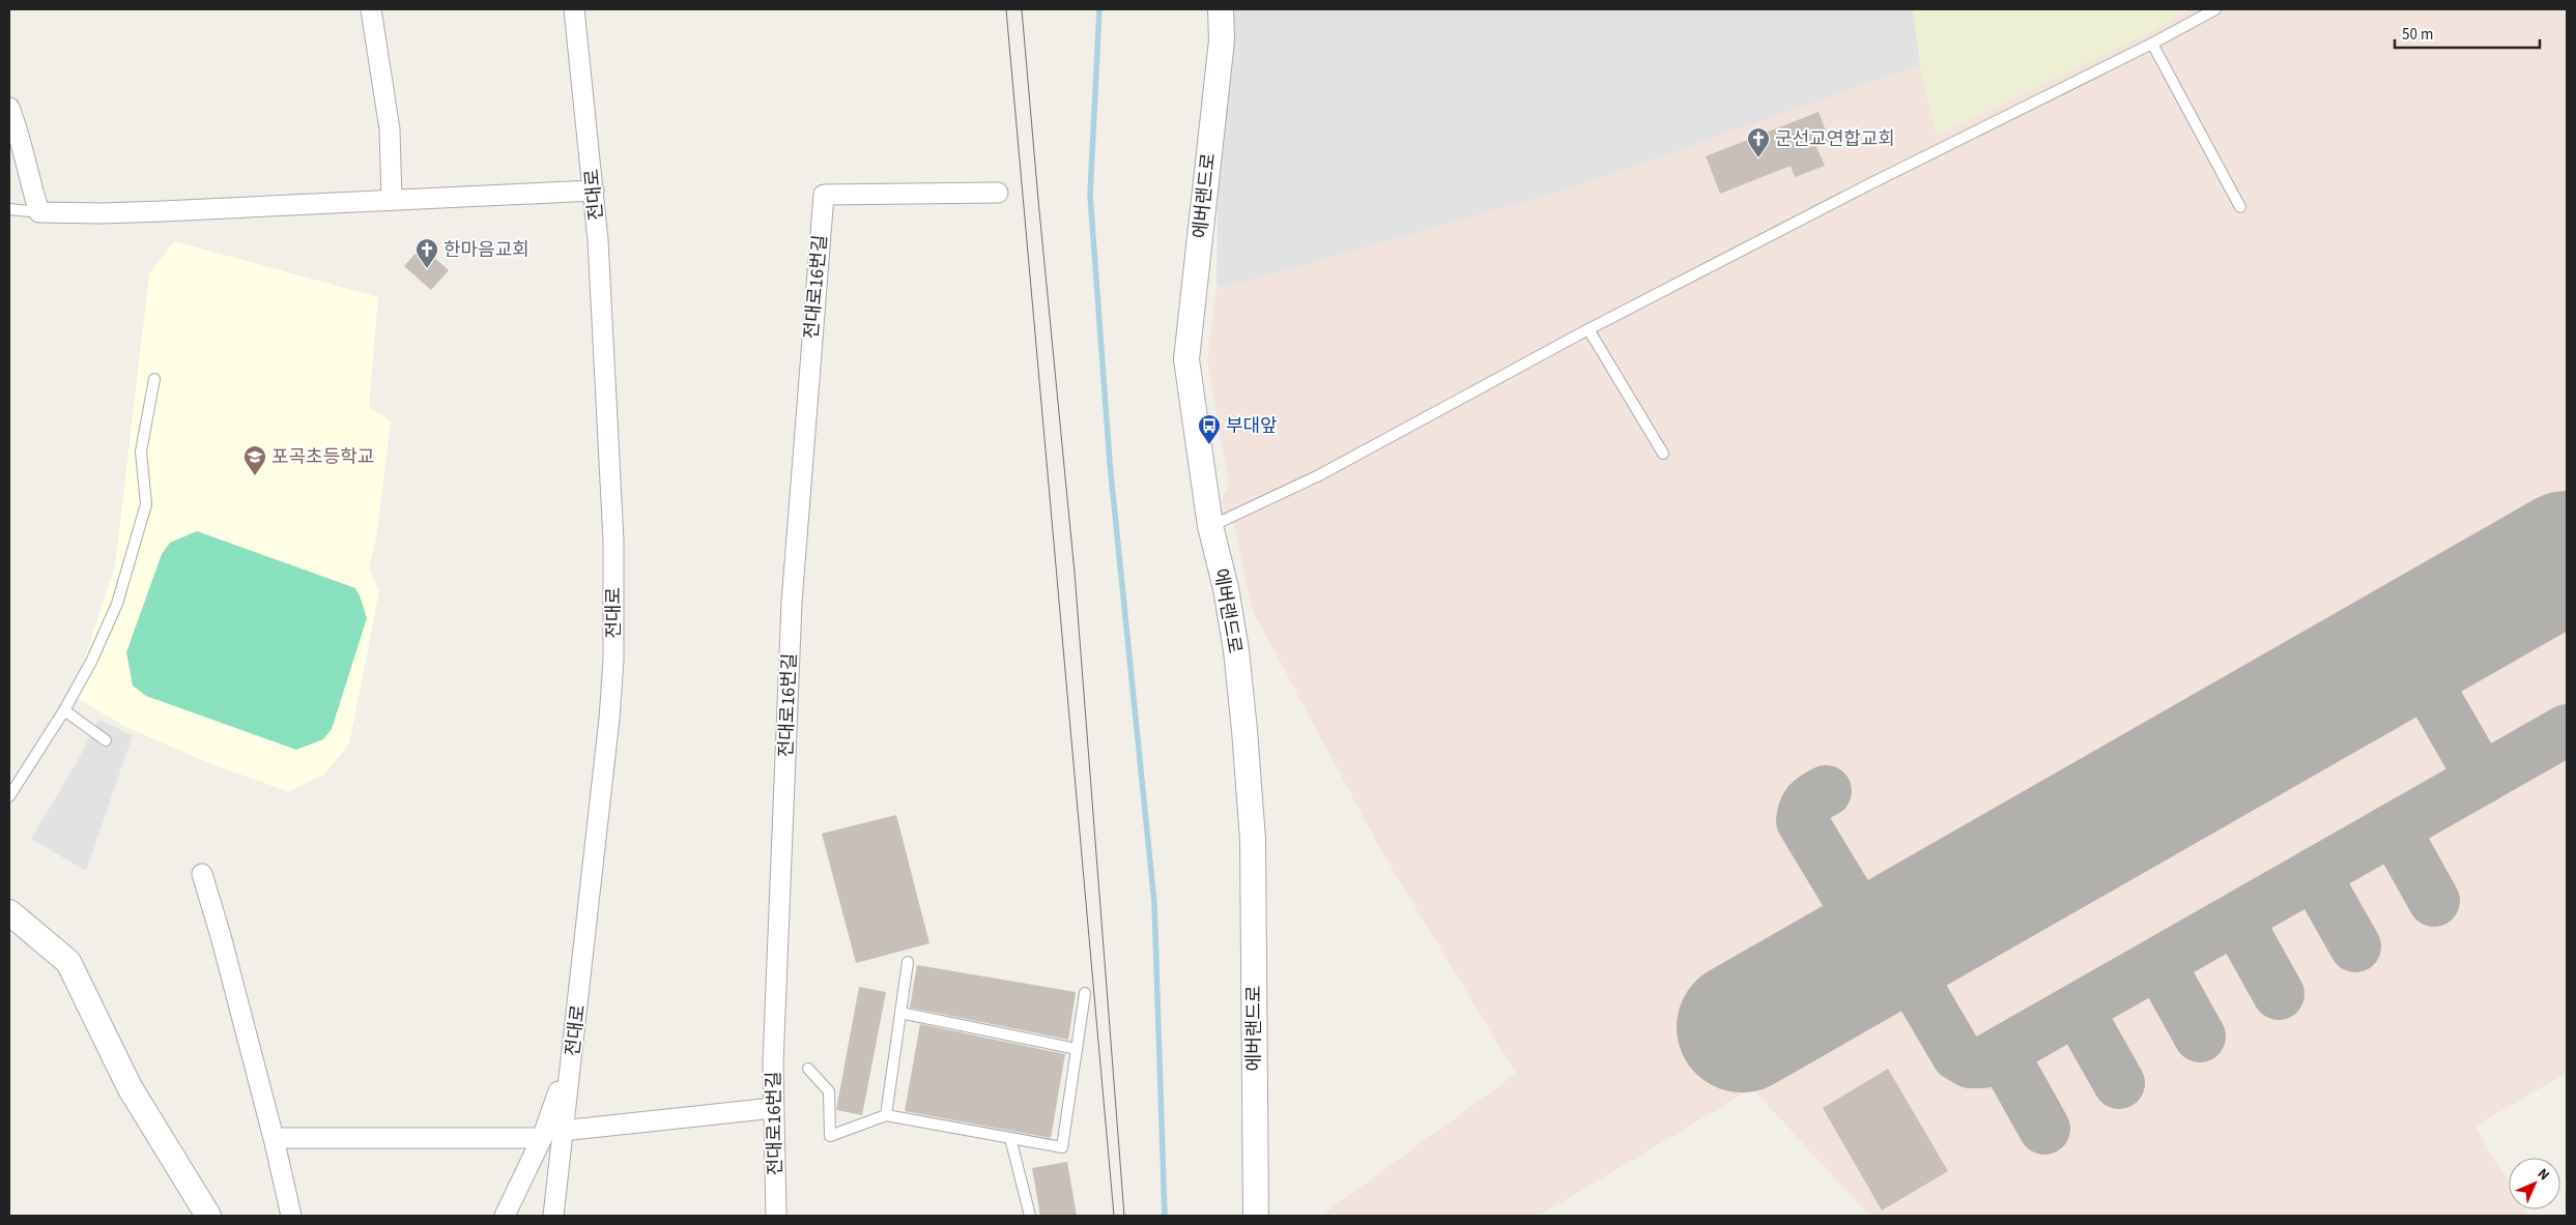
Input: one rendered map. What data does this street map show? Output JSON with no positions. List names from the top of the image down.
{
  "streets": {
    "street": ["전대로", "에버랜드로", "전대로16번길"]
  },
  "places": {
    "church": ["군선교연합교회", "한마음교회"],
    "bus stop": ["부대앞"],
    "school or university": ["포곡초등학교"]
  },
  "scale_bar": "50 m",
  "north": "top right"
}
